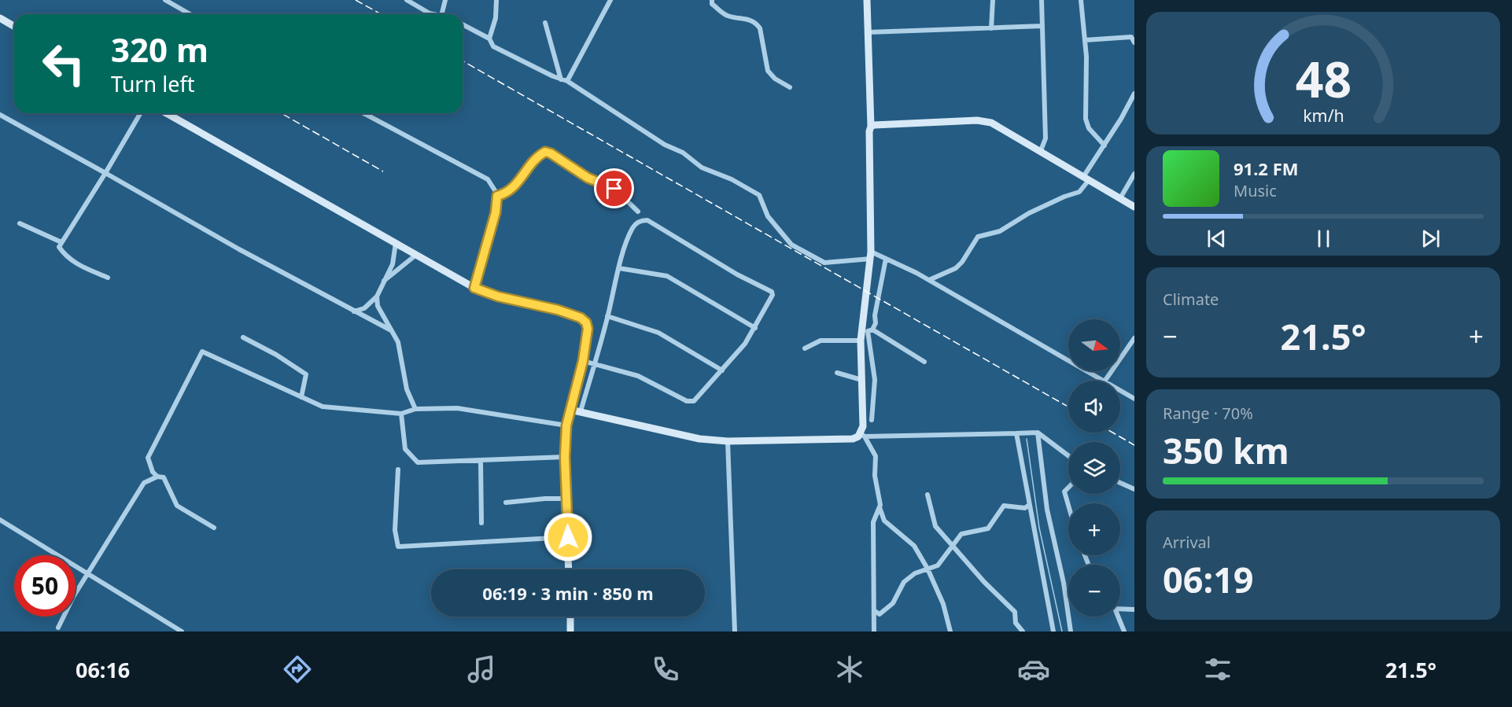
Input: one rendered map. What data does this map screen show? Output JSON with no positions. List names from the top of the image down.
{
  "north": "right",
  "page": {
    "turn": ["320 m", "Turn left"],
    "song": ["91.2 FM", "Music"],
    "tile": [
      "Climate",
      ["Range · 70%", "350 km"],
      ["Arrival", "06:19"]
    ],
    "heat": ["−", "21.5°", "+"],
    "map_buttons": ["+", "−"],
    "limit": "50",
    "trip": "06:19 · 3 min · 850 m",
    "tabs": ["06:16", "21.5°"],
    "gauge": ["48", "km/h"]
  }
}
